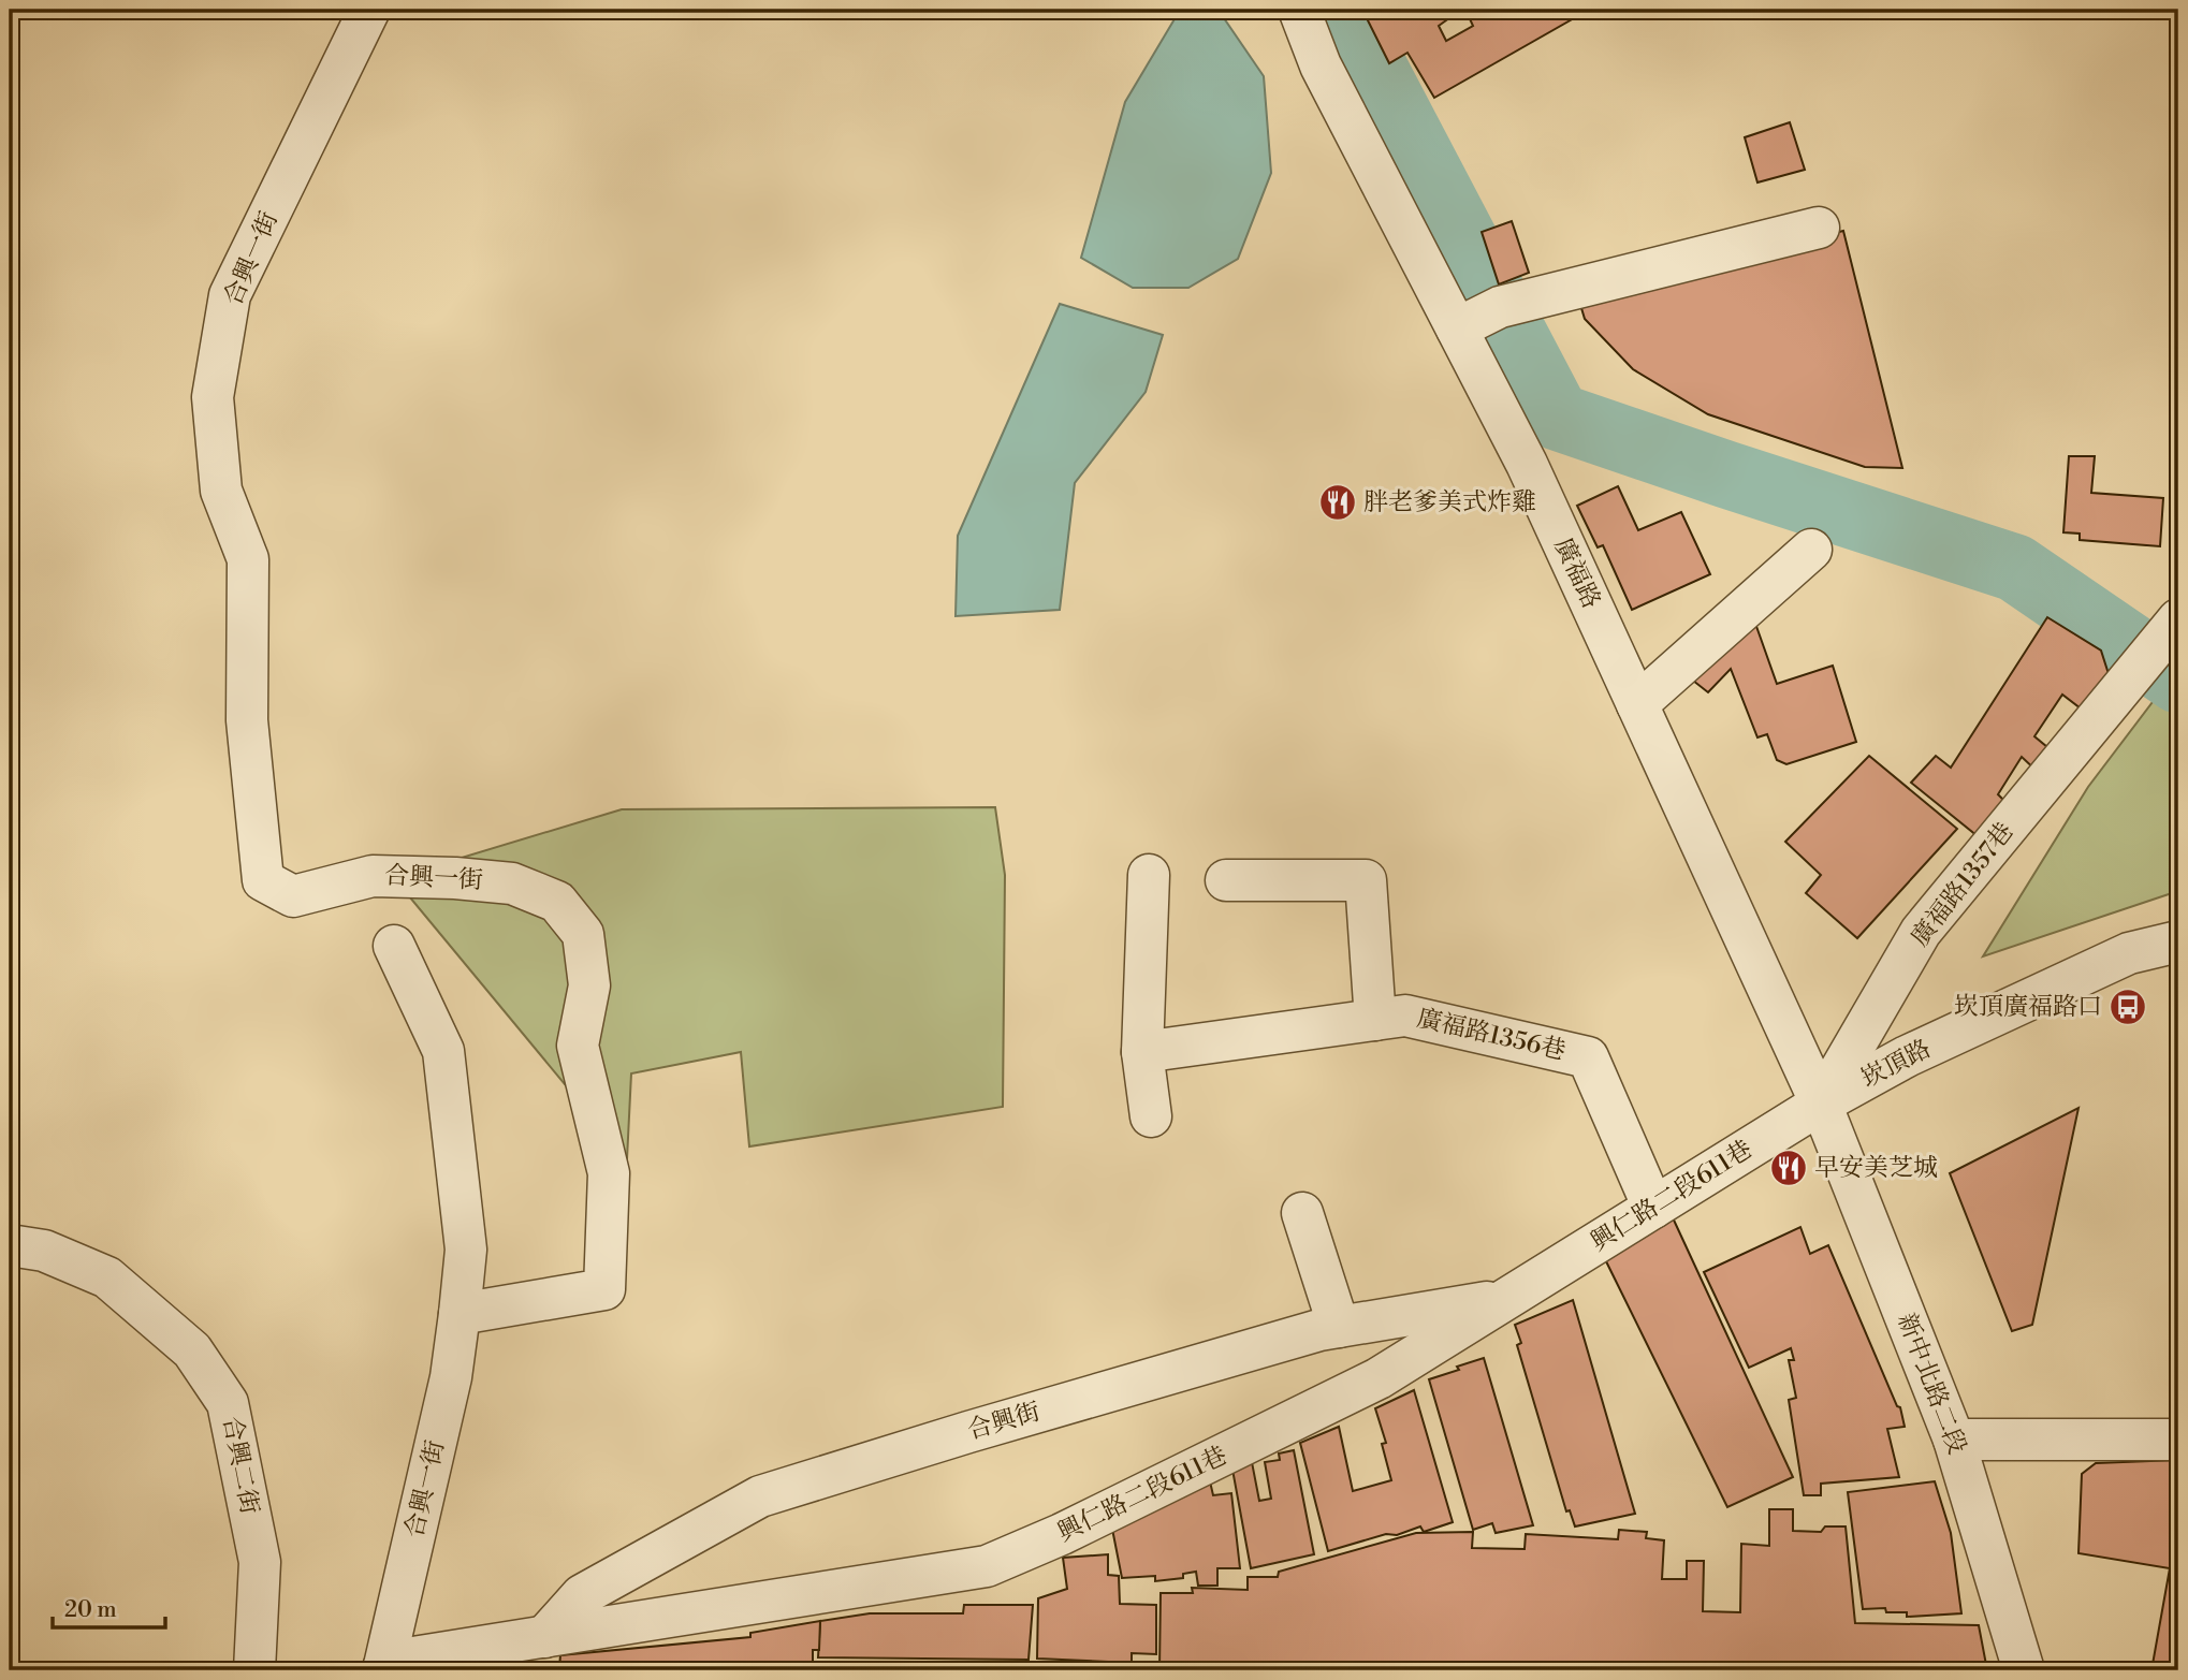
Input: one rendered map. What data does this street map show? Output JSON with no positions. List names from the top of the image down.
{
  "streets": {
    "street": [
      "合興一街",
      "廣福路",
      "廣福路1357巷",
      "廣福路1356巷",
      "崁頂路",
      "興仁路二段611巷",
      "新中北路二段",
      "合興街",
      "合興二街"
    ]
  },
  "crossings": [
    ["合興一街", "興仁路二段611巷"],
    ["廣福路", "廣福路1357巷"],
    ["廣福路", "崁頂路"],
    ["廣福路", "興仁路二段611巷"],
    ["廣福路", "新中北路二段"],
    ["廣福路1357巷", "崁頂路"],
    ["廣福路1357巷", "興仁路二段611巷"],
    ["廣福路1357巷", "新中北路二段"],
    ["廣福路1356巷", "興仁路二段611巷"],
    ["崁頂路", "興仁路二段611巷"],
    ["崁頂路", "新中北路二段"],
    ["興仁路二段611巷", "新中北路二段"],
    ["興仁路二段611巷", "合興街"]
  ],
  "places": {
    "restaurant": ["胖老爹美式炸雞", "早安美芝城"],
    "bus stop": ["崁頂廣福路口"]
  },
  "scale_bar": "20 m"
}
